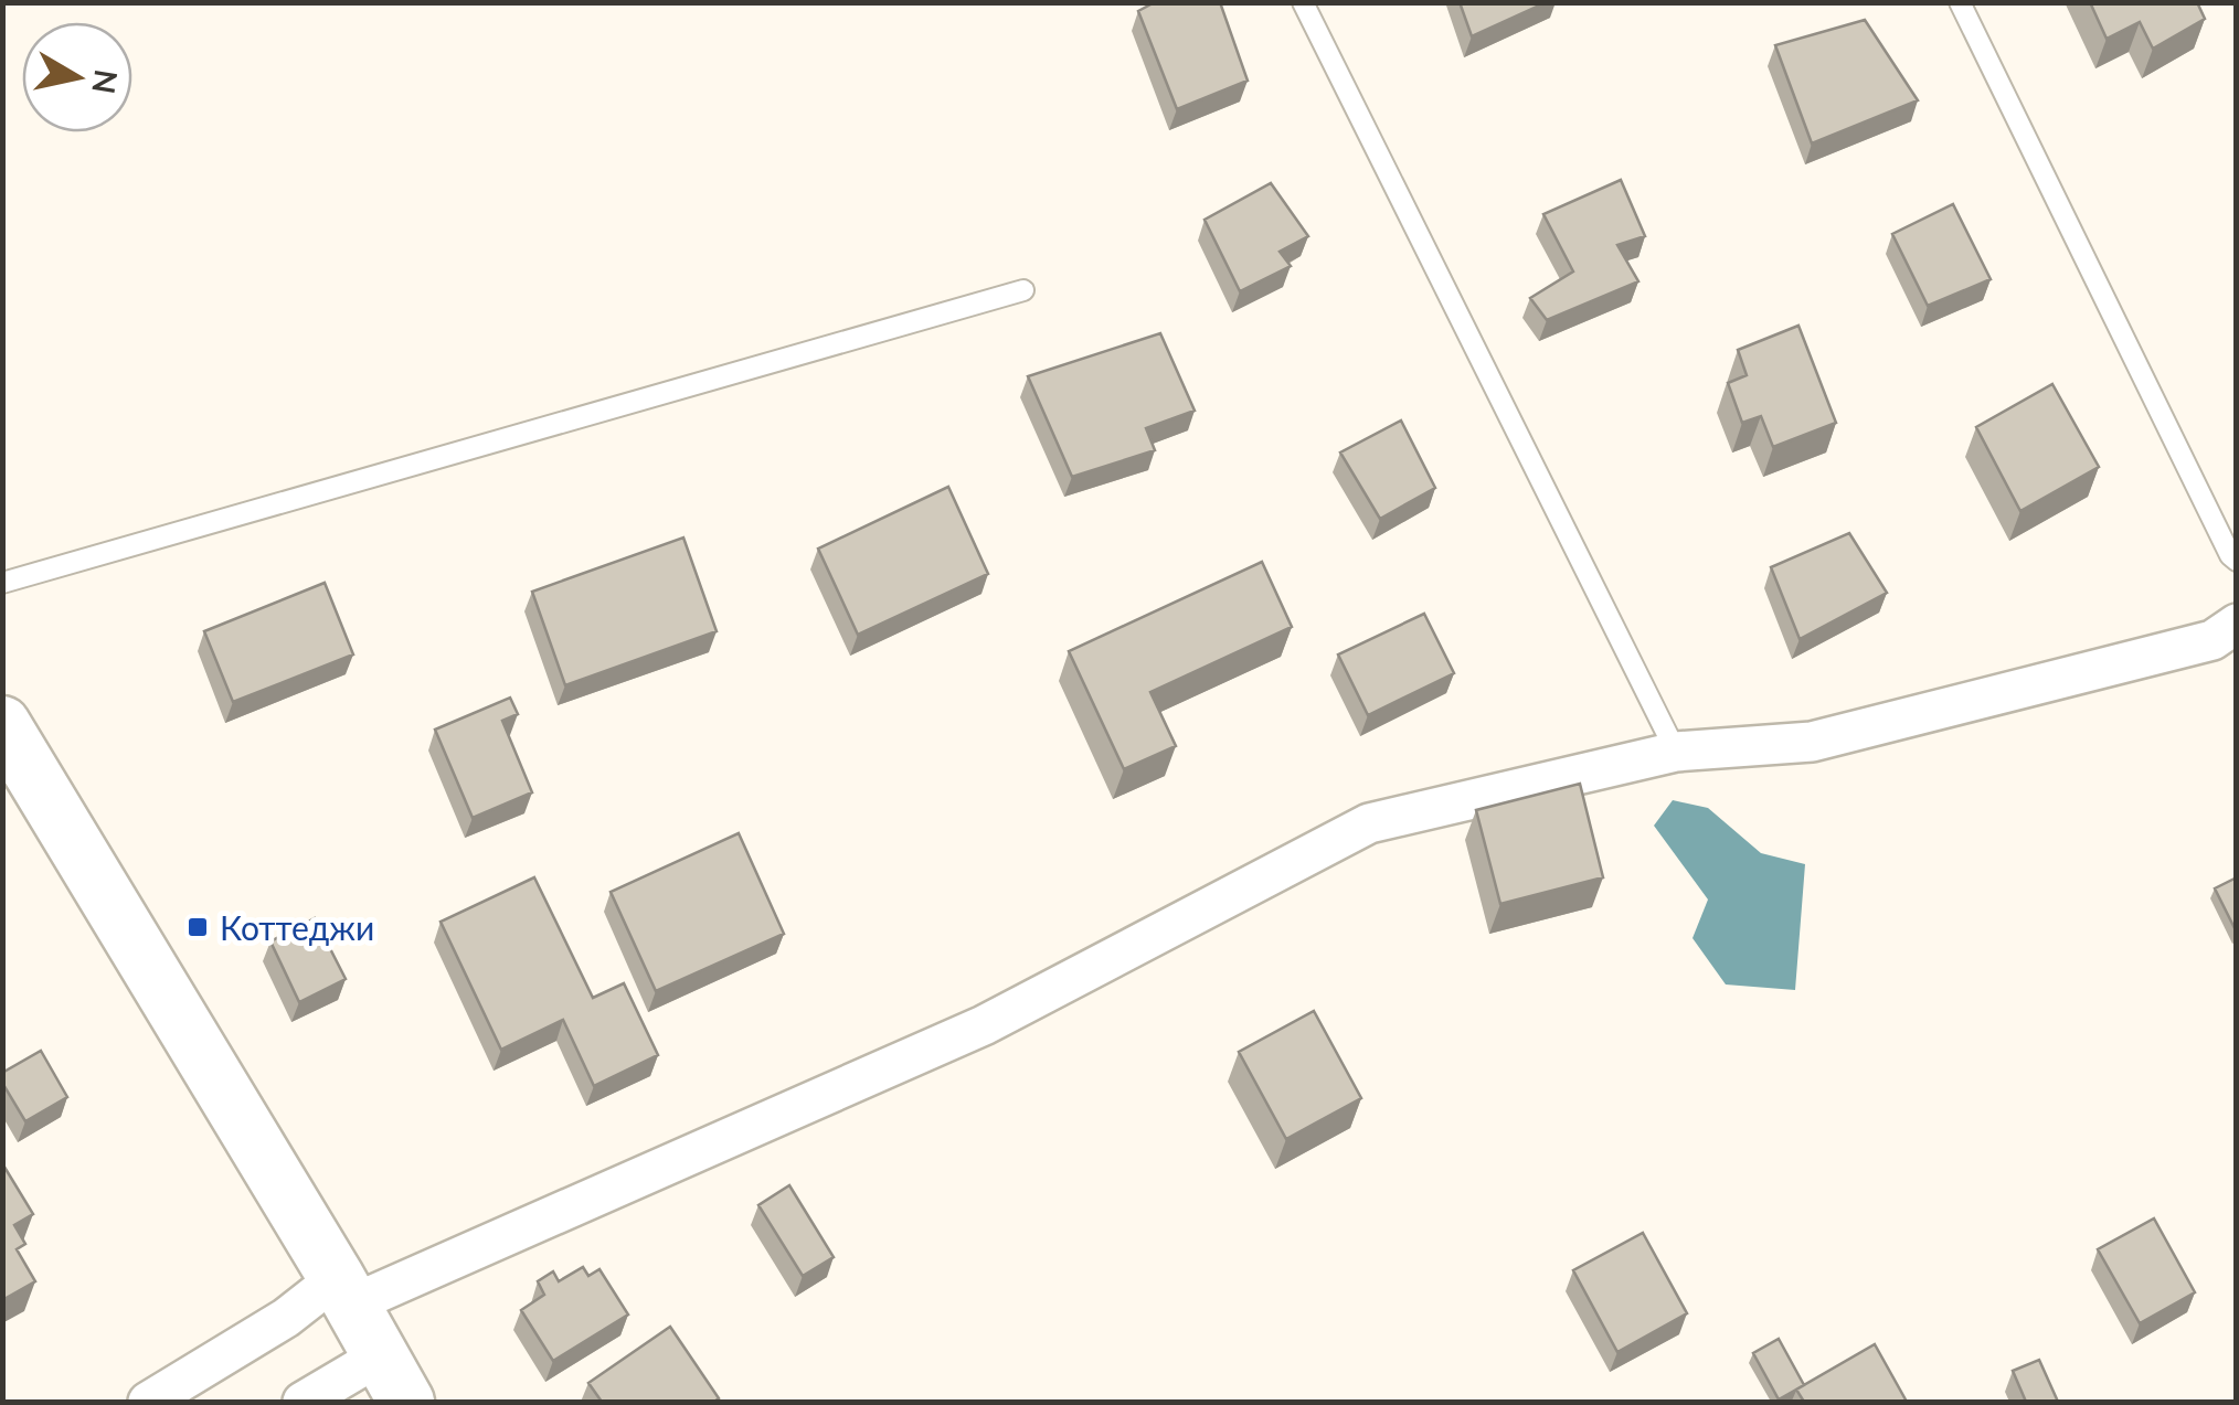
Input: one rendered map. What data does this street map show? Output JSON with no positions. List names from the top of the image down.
{
  "places": {
    "transit": ["Коттеджи"]
  },
  "north": "right"
}
